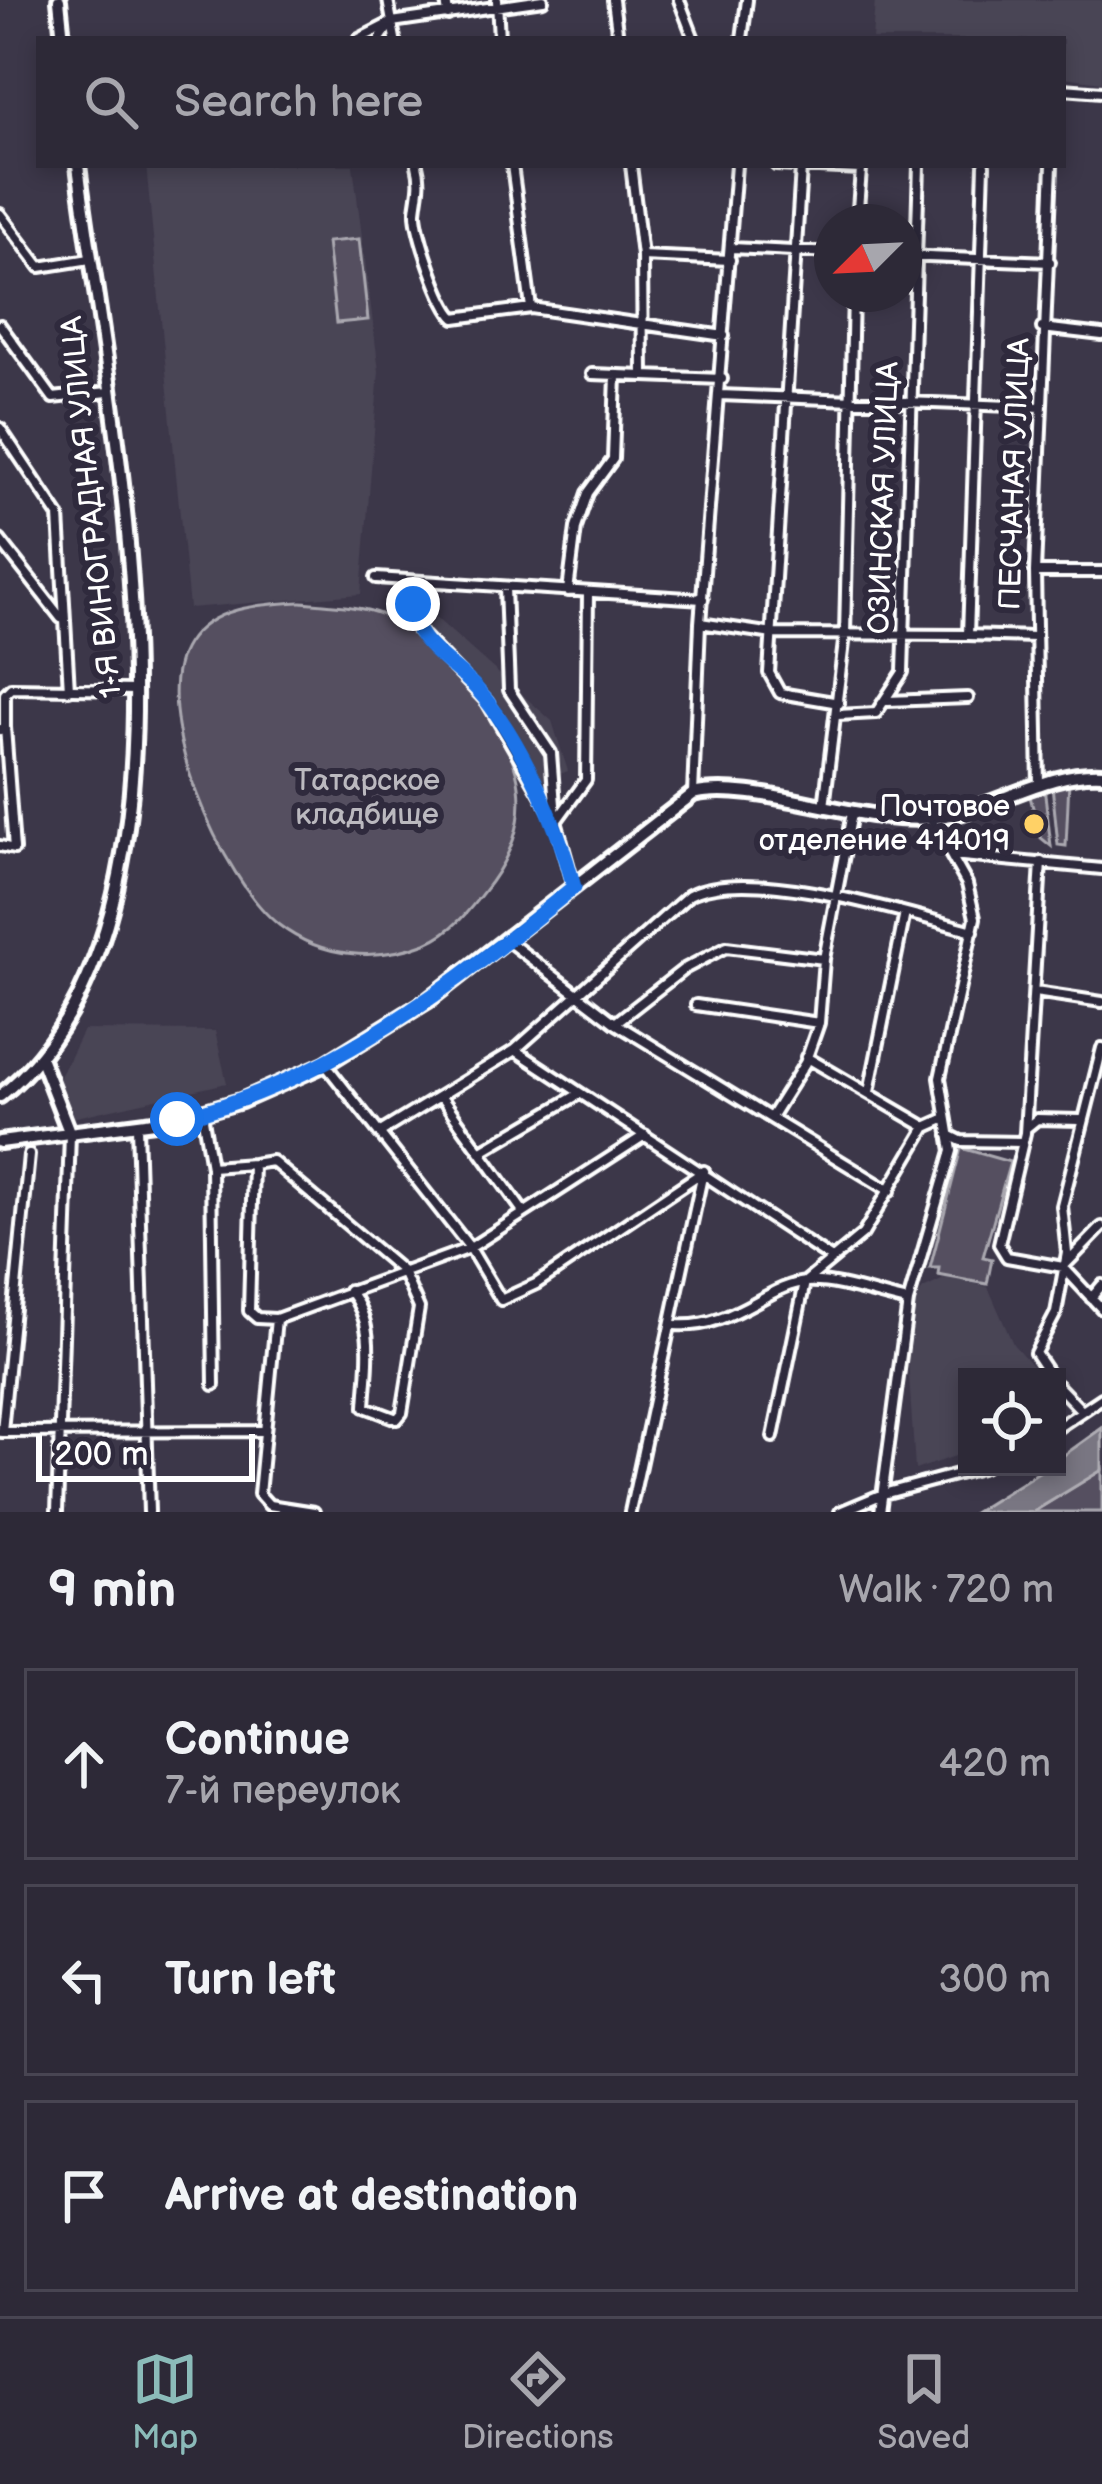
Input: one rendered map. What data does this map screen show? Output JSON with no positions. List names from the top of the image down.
{
  "streets": {
    "street": ["ПЕСЧАНАЯ УЛИЦА", "ОЗИНСКАЯ УЛИЦА", "1-Я ВИНОГРАДНАЯ УЛИЦА"]
  },
  "parks": ["Татарское кладбище"],
  "places": ["Почтовое отделение 414019"],
  "scale_bar": "200 m",
  "north": "bottom left",
  "page": {
    "search": "Search here",
    "scale": "200 m",
    "heading": ["9 min", "Walk · 720 m"],
    "list": [
      ["Continue", "7-й переулок", "420 m"],
      ["Turn left", "300 m"],
      "Arrive at destination"
    ],
    "nav": ["Map", "Directions", "Saved"]
  }
}
